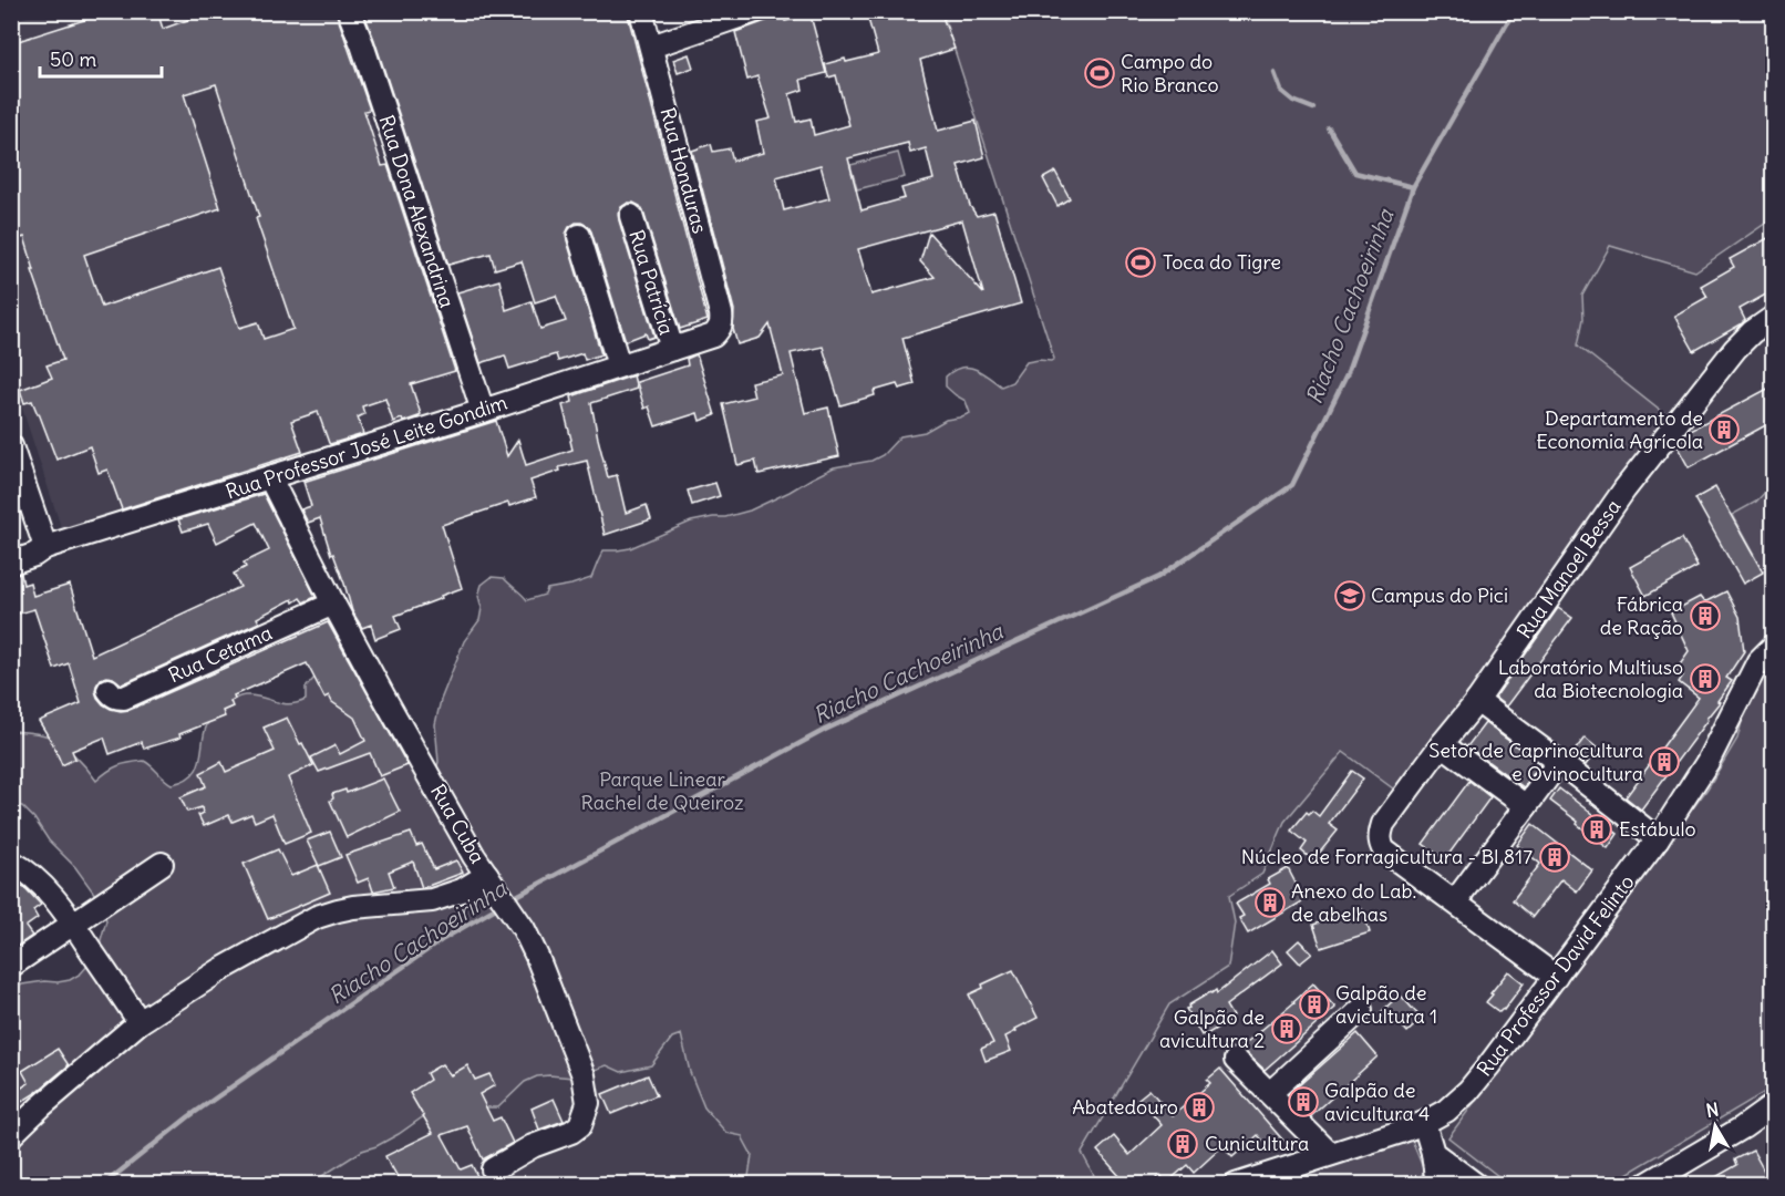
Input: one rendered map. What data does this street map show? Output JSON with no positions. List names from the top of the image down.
{
  "streets": {
    "street": [
      "Rua Honduras",
      "Rua Dona Alexandrina",
      "Rua Patrícia",
      "Rua Professor José Leite Gondim",
      "Rua Manoel Bessa",
      "Rua Cetama",
      "Rua Cuba",
      "Rua Professor David Felinto"
    ]
  },
  "crossings": [
    ["Rua Honduras", "Rua Professor José Leite Gondim"],
    ["Rua Dona Alexandrina", "Rua Professor José Leite Gondim"],
    ["Rua Patrícia", "Rua Professor José Leite Gondim"],
    ["Rua Professor José Leite Gondim", "Rua Cuba"],
    ["Rua Cetama", "Rua Cuba"]
  ],
  "water": ["Riacho Cachoeirinha"],
  "parks": ["Parque Linear Rachel de Queiroz"],
  "places": {
    "sports": ["Campo do Rio Branco", "Toca do Tigre"],
    "building": [
      "Departamento de Economia Agrícola",
      "Fábrica de Ração",
      "Laboratório Multiuso da Biotecnologia",
      "Setor de Caprinocultura e Ovinocultura",
      "Estábulo",
      "Núcleo de Forragicultura - Bl 817",
      "Anexo do Lab. de abelhas",
      "Galpão de avicultura 1",
      "Galpão de avicultura 2",
      "Galpão de avicultura 4",
      "Abatedouro",
      "Cunicultura"
    ],
    "school or university": ["Campus do Pici"]
  },
  "scale_bar": "50 m",
  "north": "top"
}
